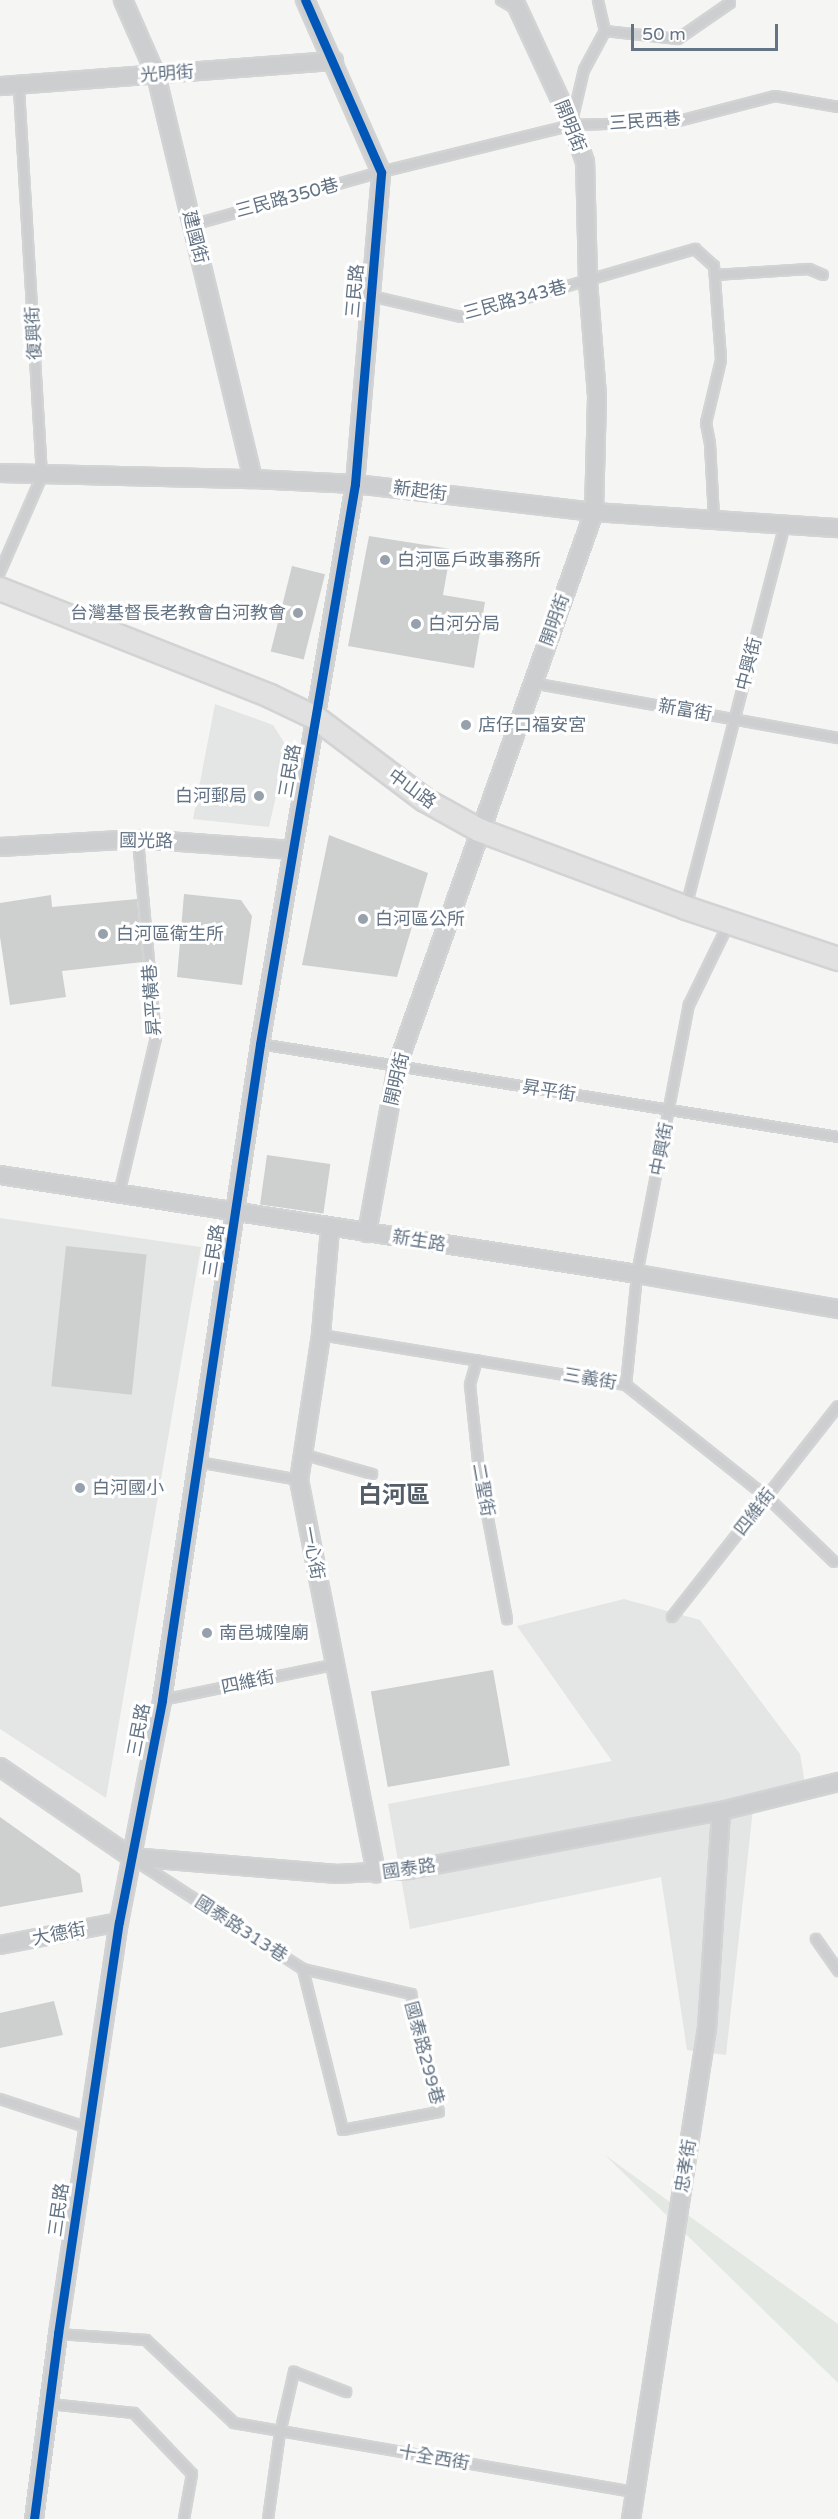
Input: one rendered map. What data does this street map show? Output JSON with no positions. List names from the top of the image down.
{
  "streets": {
    "street": [
      "光明街",
      "開明街",
      "建國街",
      "三民路",
      "新起街",
      "中山路",
      "國光路",
      "新生路",
      "一心街",
      "國泰路",
      "大德街",
      "忠孝街"
    ],
    "lane": [
      "三民西巷",
      "三民路350巷",
      "三民路343巷",
      "復興街",
      "中興街",
      "新富街",
      "昇平橫巷",
      "昇平街",
      "三義街",
      "二聖街",
      "四維街",
      "國泰路313巷",
      "國泰路299巷",
      "十全西街"
    ]
  },
  "crossings": [
    ["光明街", "建國街"],
    ["光明街", "三民路"],
    ["光明街", "復興街"],
    ["三民西巷", "開明街"],
    ["三民西巷", "三民路350巷"],
    ["三民西巷", "三民路"],
    ["開明街", "三民路343巷"],
    ["開明街", "新起街"],
    ["開明街", "新富街"],
    ["開明街", "中山路"],
    ["開明街", "昇平街"],
    ["開明街", "新生路"],
    ["三民路350巷", "建國街"],
    ["三民路350巷", "三民路"],
    ["建國街", "新起街"],
    ["三民路", "三民路343巷"],
    ["三民路", "新起街"],
    ["三民路", "中山路"],
    ["三民路", "國光路"],
    ["三民路", "昇平街"],
    ["三民路", "新生路"],
    ["三民路", "四維街"],
    ["三民路", "國泰路"],
    ["三民路", "國泰路313巷"],
    ["三民路", "大德街"],
    ["三民路", "十全西街"],
    ["復興街", "新起街"],
    ["新起街", "中興街"],
    ["中興街", "新富街"],
    ["中興街", "中山路"],
    ["中興街", "昇平街"],
    ["中興街", "新生路"],
    ["中興街", "三義街"],
    ["國光路", "昇平橫巷"],
    ["昇平橫巷", "新生路"],
    ["新生路", "一心街"],
    ["三義街", "二聖街"],
    ["三義街", "四維街"],
    ["三義街", "一心街"],
    ["四維街", "一心街"],
    ["一心街", "國泰路"],
    ["國泰路", "國泰路313巷"],
    ["國泰路", "忠孝街"],
    ["國泰路313巷", "國泰路299巷"],
    ["忠孝街", "十全西街"]
  ],
  "districts": ["白河區"],
  "places": [
    "白河區戶政事務所",
    "台灣基督長老教會白河教會",
    "白河分局",
    "店仔口福安宮",
    "白河郵局",
    "白河區公所",
    "白河區衛生所",
    "白河國小",
    "南邑城隍廟"
  ],
  "scale_bar": "50 m"
}
